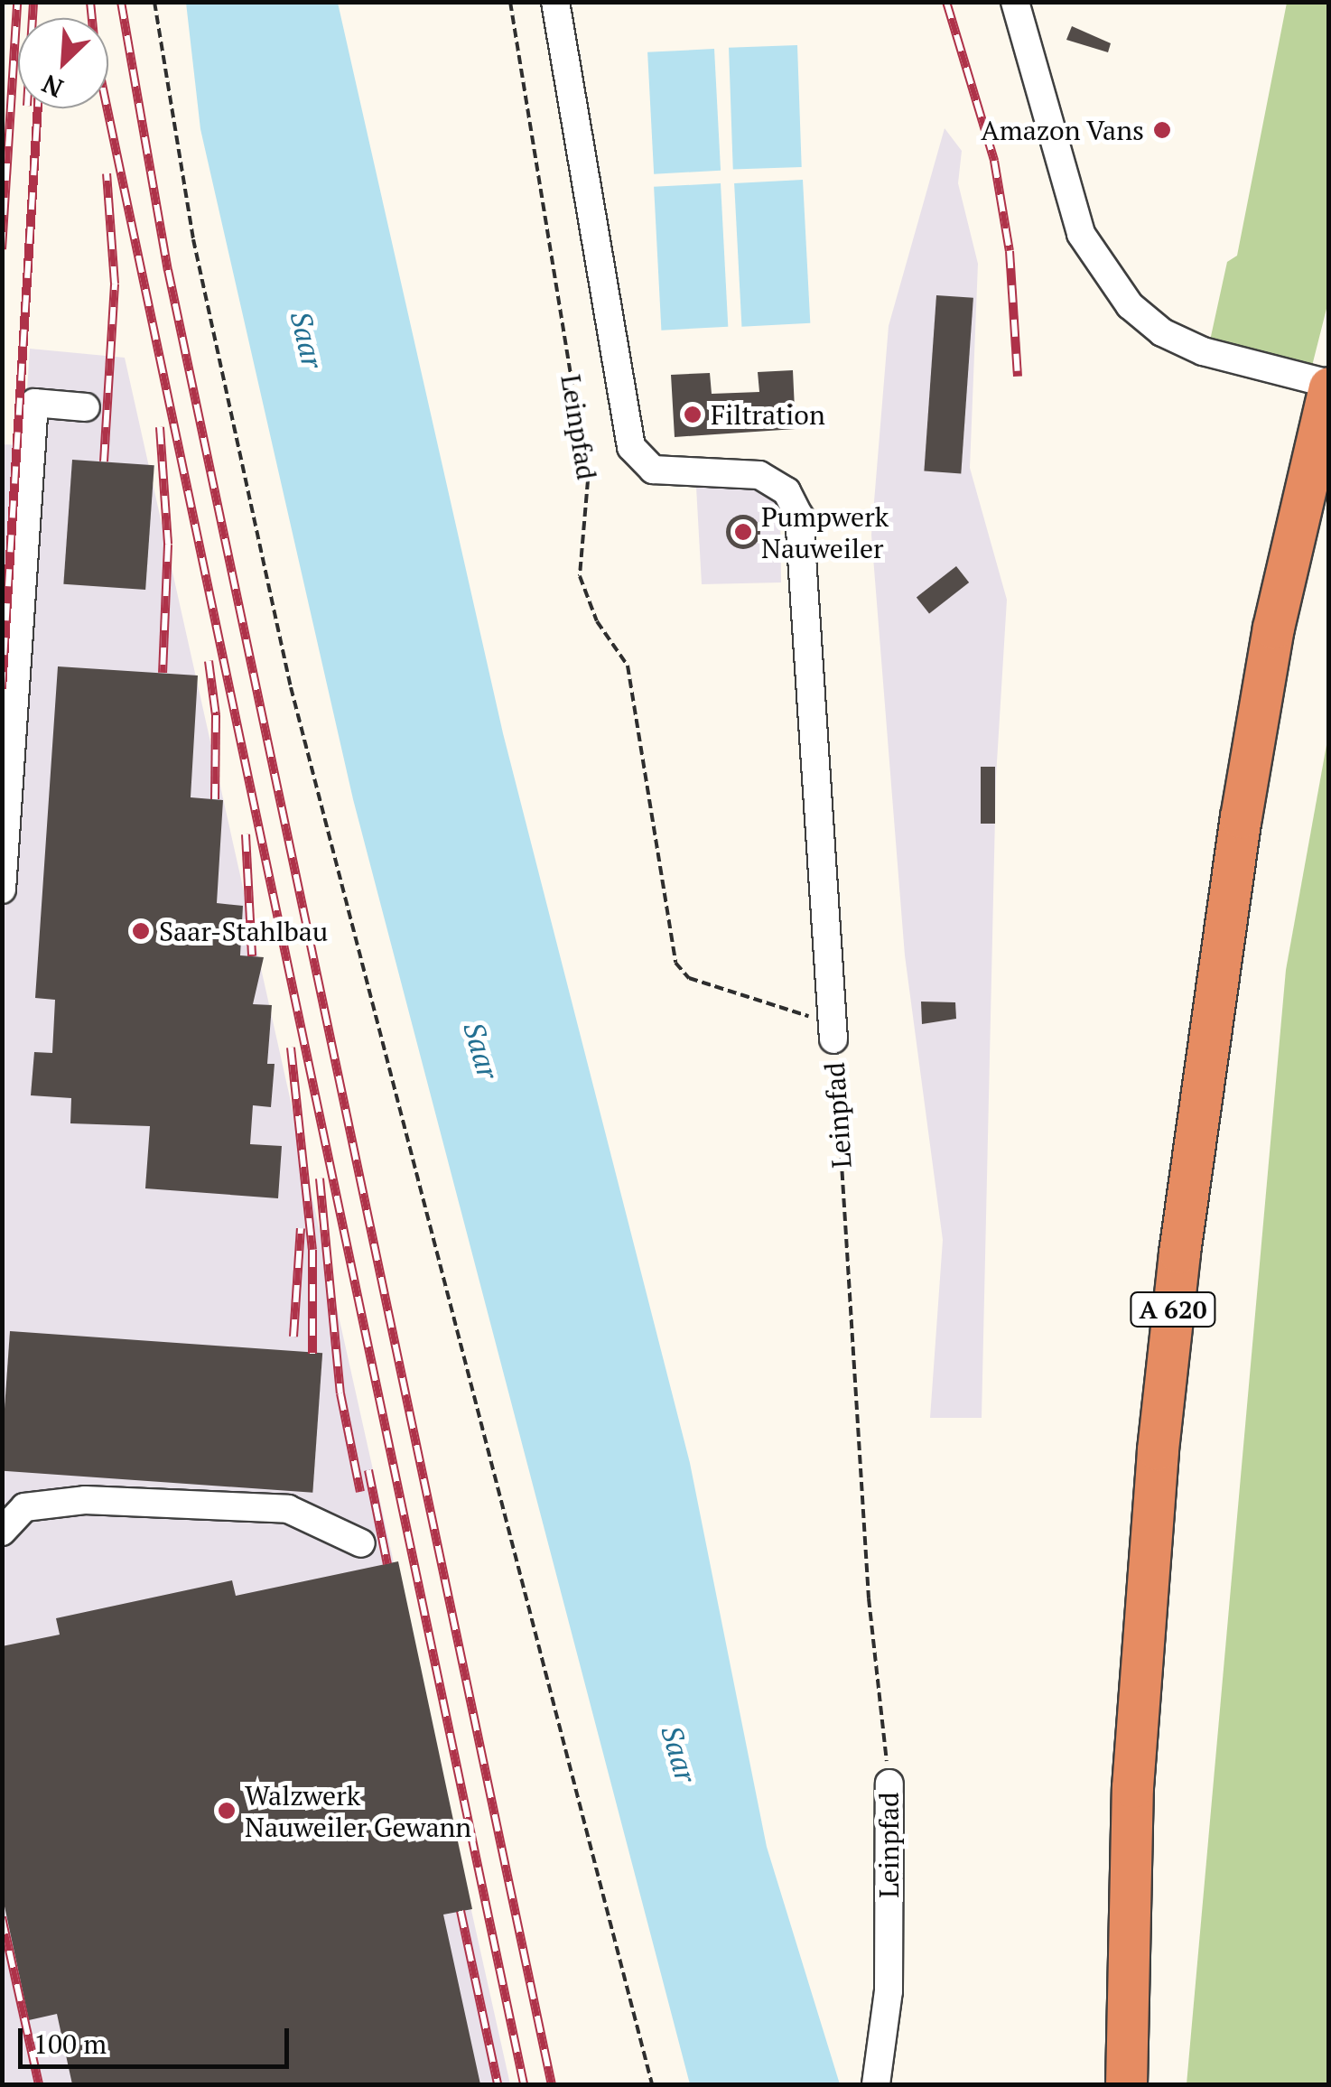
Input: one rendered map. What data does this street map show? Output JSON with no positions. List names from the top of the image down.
{
  "streets": {
    "highway": ["A 620"],
    "street": ["Leinpfad"]
  },
  "water": ["Saar"],
  "places": [
    "Amazon Vans",
    "Filtration",
    "Pumpwerk Nauweiler",
    "Saar-Stahlbau",
    "Walzwerk Nauweiler Gewann"
  ],
  "scale_bar": "100 m",
  "north": "bottom left"
}
